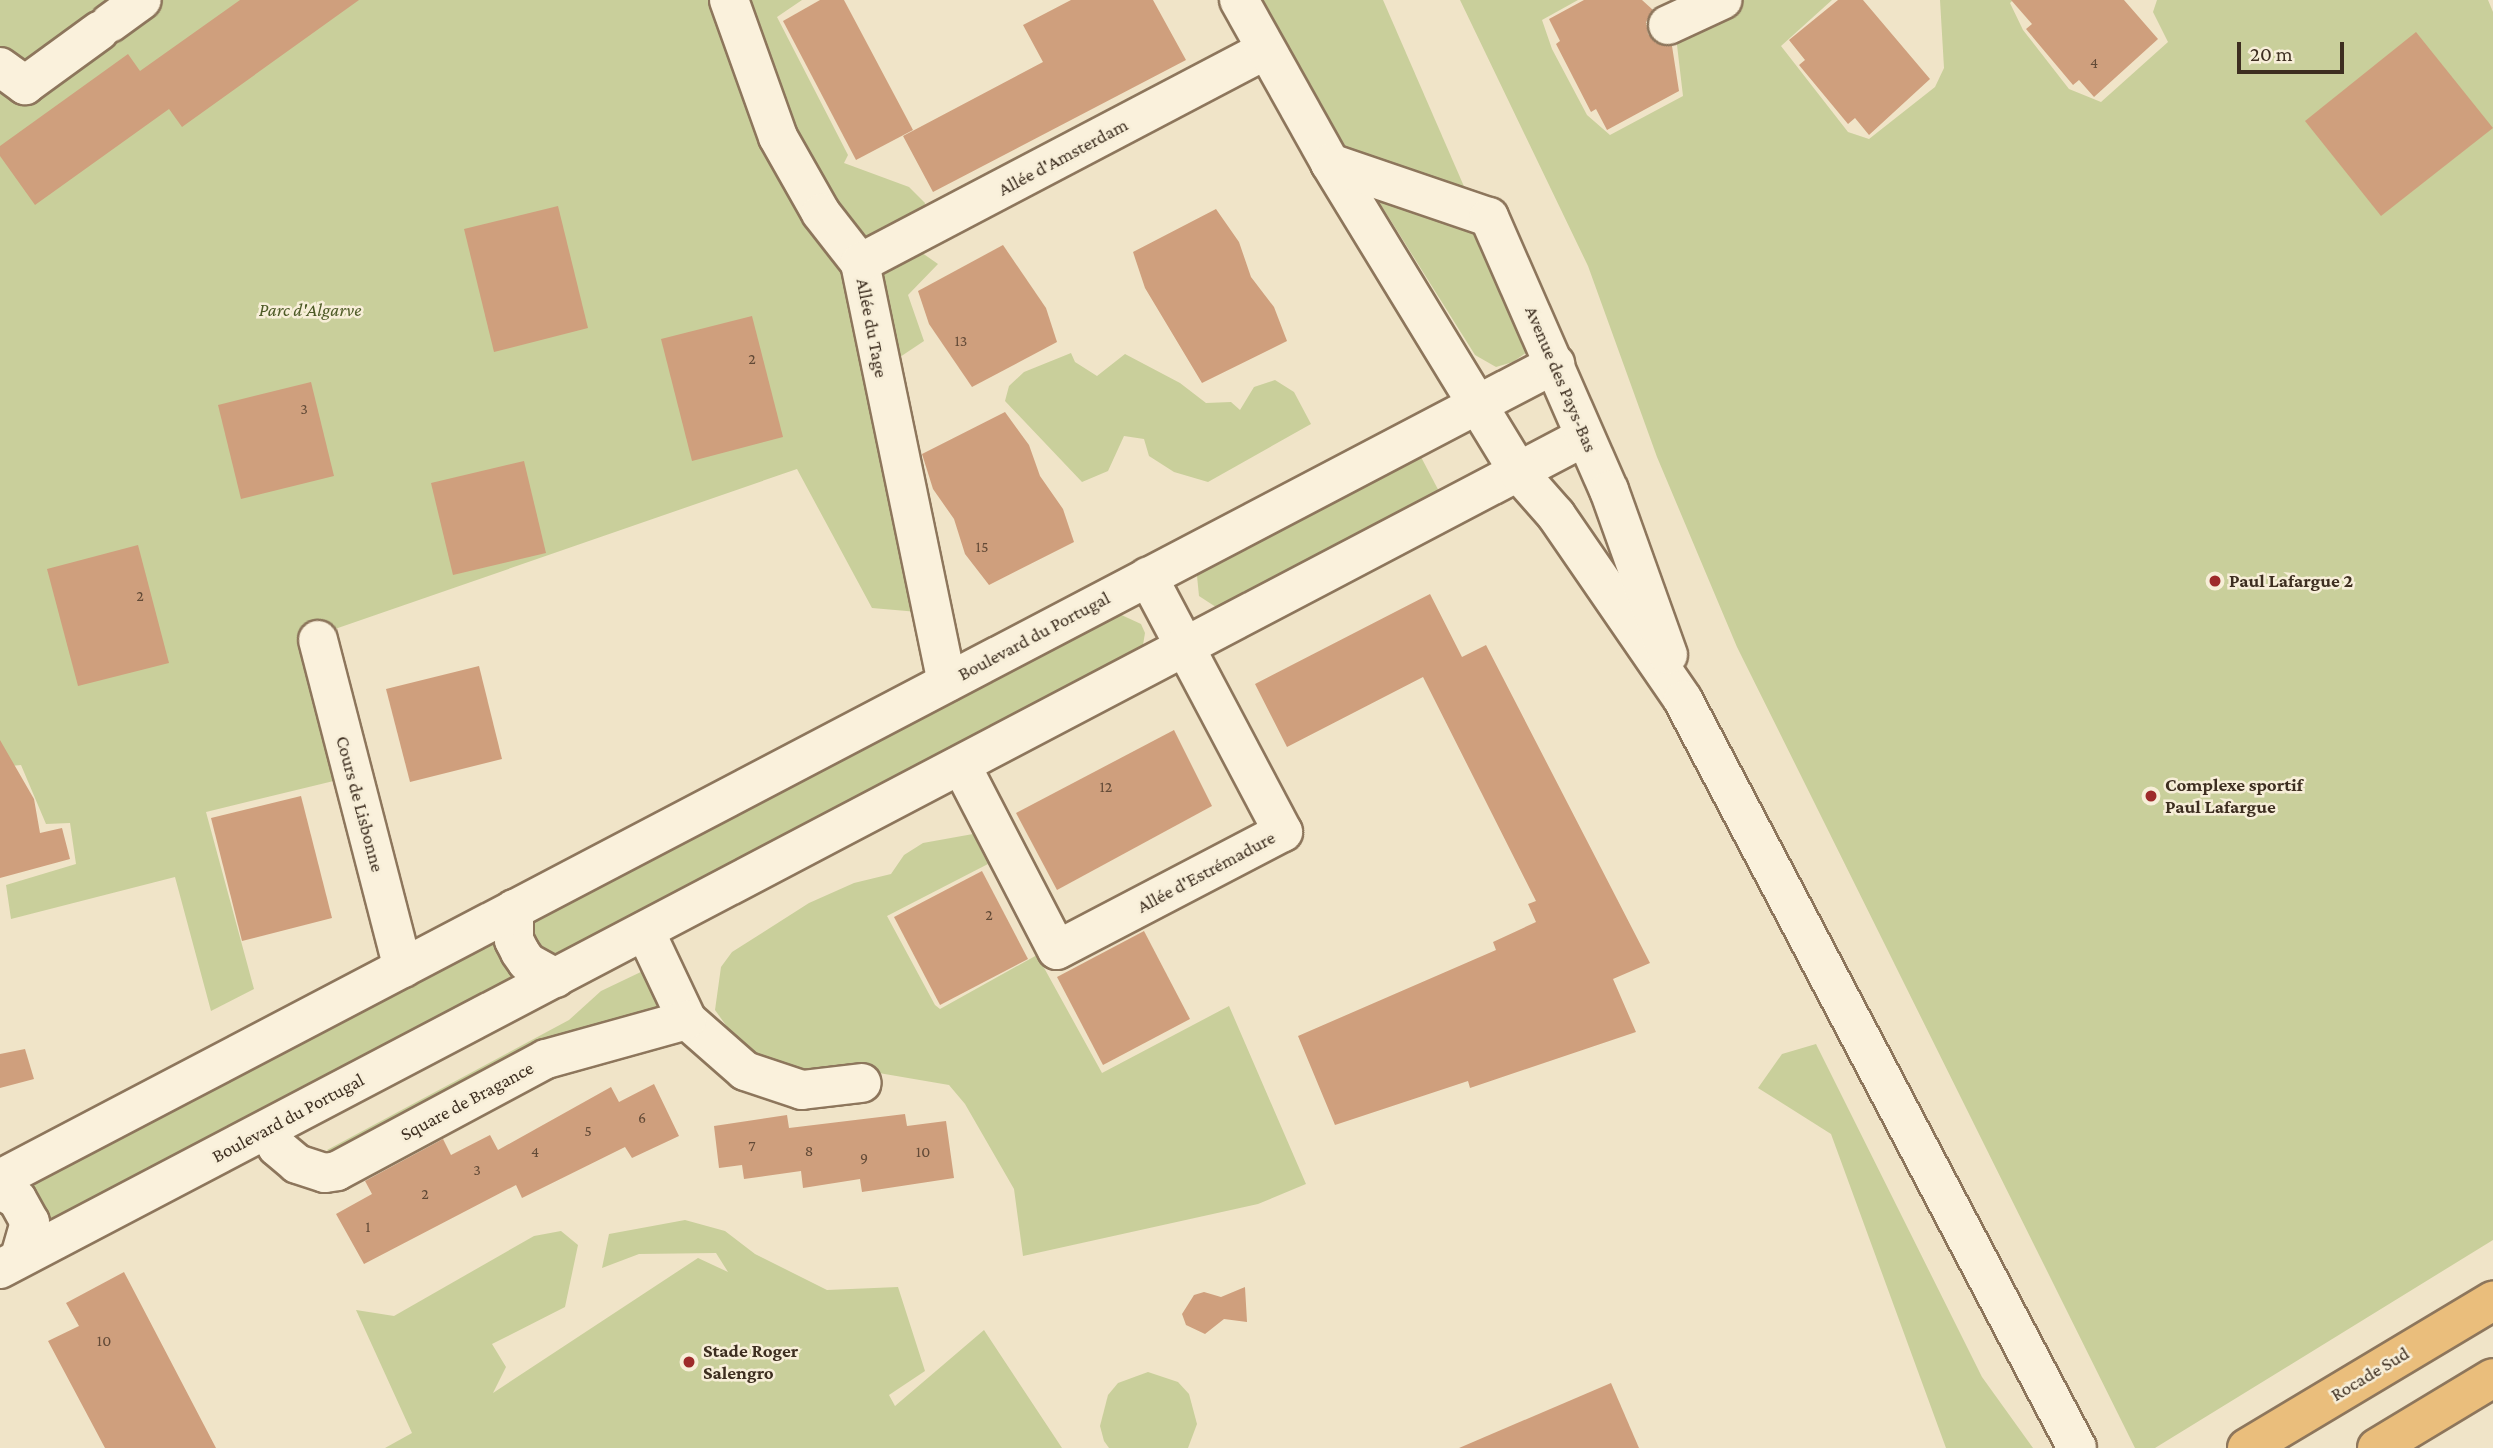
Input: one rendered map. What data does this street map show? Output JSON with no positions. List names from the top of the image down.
{
  "streets": {
    "highway": ["Rocade Sud"],
    "street": [
      "Allée d'Amsterdam",
      "Allée du Tage",
      "Avenue des Pays-Bas",
      "Boulevard du Portugal",
      "Cours de Lisbonne",
      "Allée d'Estrémadure",
      "Square de Bragance"
    ]
  },
  "crossings": [
    ["Allée d'Amsterdam", "Allée du Tage"],
    ["Allée d'Amsterdam", "Avenue des Pays-Bas"],
    ["Allée du Tage", "Boulevard du Portugal"],
    ["Avenue des Pays-Bas", "Boulevard du Portugal"],
    ["Boulevard du Portugal", "Cours de Lisbonne"],
    ["Boulevard du Portugal", "Allée d'Estrémadure"],
    ["Boulevard du Portugal", "Square de Bragance"]
  ],
  "parks": ["Parc d'Algarve"],
  "places": ["Paul Lafargue 2", "Complexe sportif Paul Lafargue", "Stade Roger Salengro"],
  "house_numbers": [
    "4",
    "13",
    "2",
    "3",
    "15",
    "2",
    "12",
    "2",
    "6",
    "5",
    "7",
    "8",
    "4",
    "10",
    "9",
    "3",
    "2",
    "1",
    "10"
  ],
  "scale_bar": "20 m"
}
